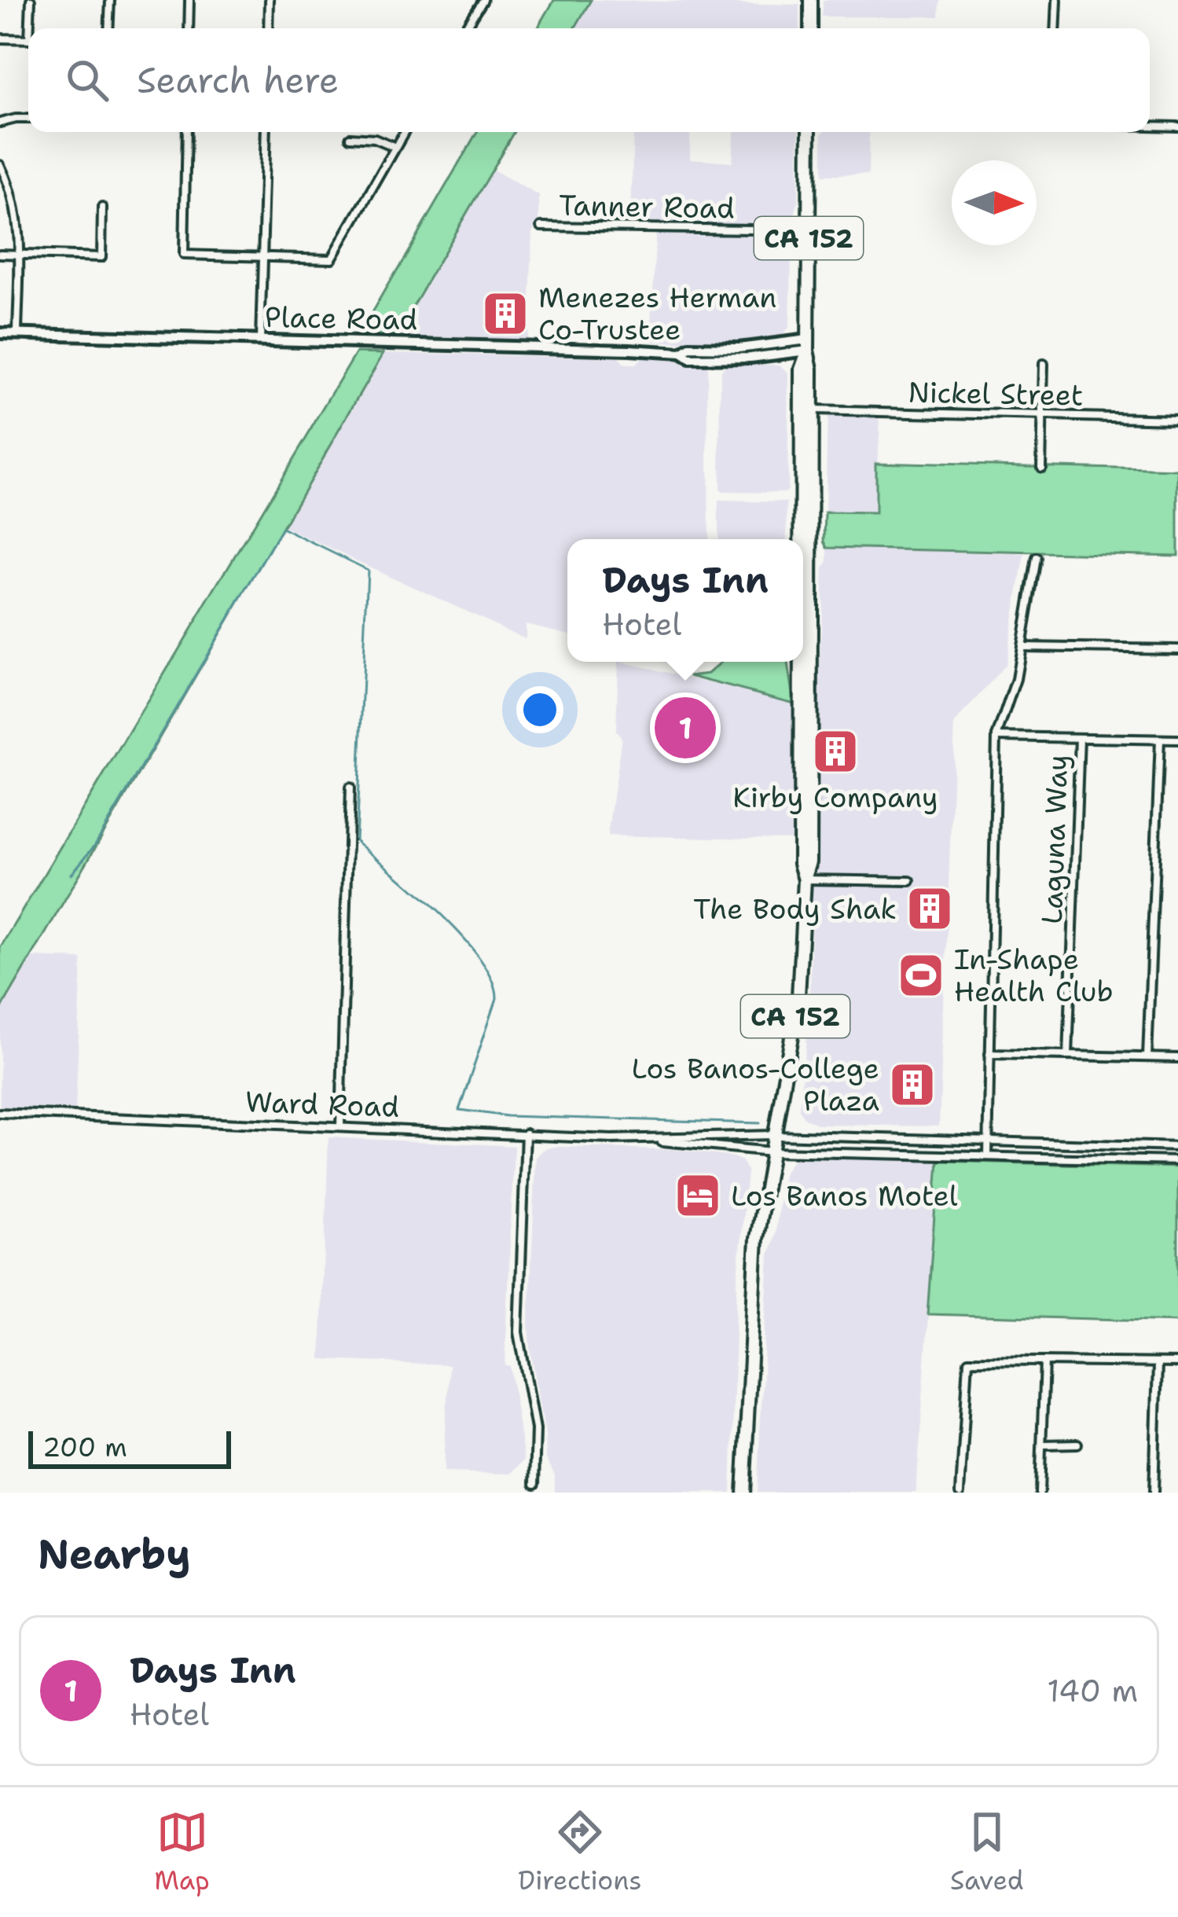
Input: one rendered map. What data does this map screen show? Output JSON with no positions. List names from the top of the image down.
{
  "streets": {
    "highway": ["CA 152"],
    "street": [
      "Tanner Road",
      "Place Road",
      "Nickel Street",
      "Laguna Way",
      "Ward Road"
    ]
  },
  "crossings": [
    ["Tanner Road", "CA 152"],
    ["CA 152", "Place Road"],
    ["CA 152", "Nickel Street"],
    ["CA 152", "Ward Road"]
  ],
  "places": {
    "building": [
      "Menezes Herman Co-Trustee",
      "Kirby Company",
      "The Body Shak",
      "Los Banos-College Plaza"
    ],
    "sports": ["In-Shape Health Club"],
    "hotel": ["Los Banos Motel"]
  },
  "scale_bar": "200 m",
  "north": "right",
  "page": {
    "search": "Search here",
    "popup": ["Days Inn", "Hotel"],
    "pins": "1",
    "scale": "200 m",
    "heading": "Nearby",
    "list": [
      {
        "mark": "1",
        "name": "Days Inn",
        "note": "Hotel",
        "value": "140 m"
      }
    ],
    "nav": ["Map", "Directions", "Saved"]
  }
}
